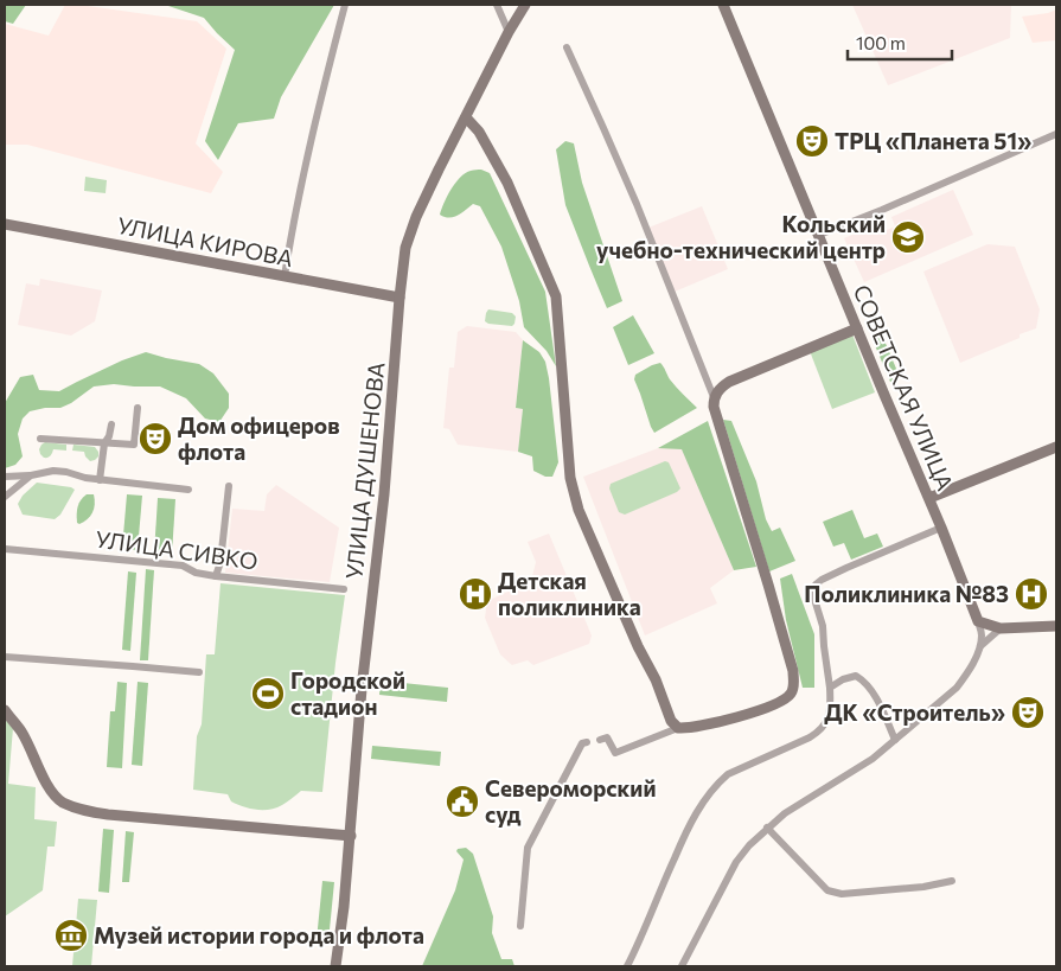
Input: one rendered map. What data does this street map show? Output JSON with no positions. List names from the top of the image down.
{
  "streets": {
    "street": [
      "УЛИЦА КИРОВА",
      "СОВЕТСКАЯ УЛИЦА",
      "УЛИЦА ДУШЕНОВА",
      "УЛИЦА СИВКО"
    ]
  },
  "crossings": [
    ["УЛИЦА КИРОВА", "УЛИЦА ДУШЕНОВА"]
  ],
  "places": {
    "theatre": ["ТРЦ «Планета 51»", "Дом офицеров флота", "ДК «Строитель»"],
    "school or university": ["Кольский учебно-технический центр"],
    "hospital": ["Детская поликлиника", "Поликлиника №83"],
    "sports": ["Городской стадион"],
    "public building": ["Североморский суд"],
    "museum": ["Музей истории города и флота"]
  },
  "scale_bar": "100 m"
}
